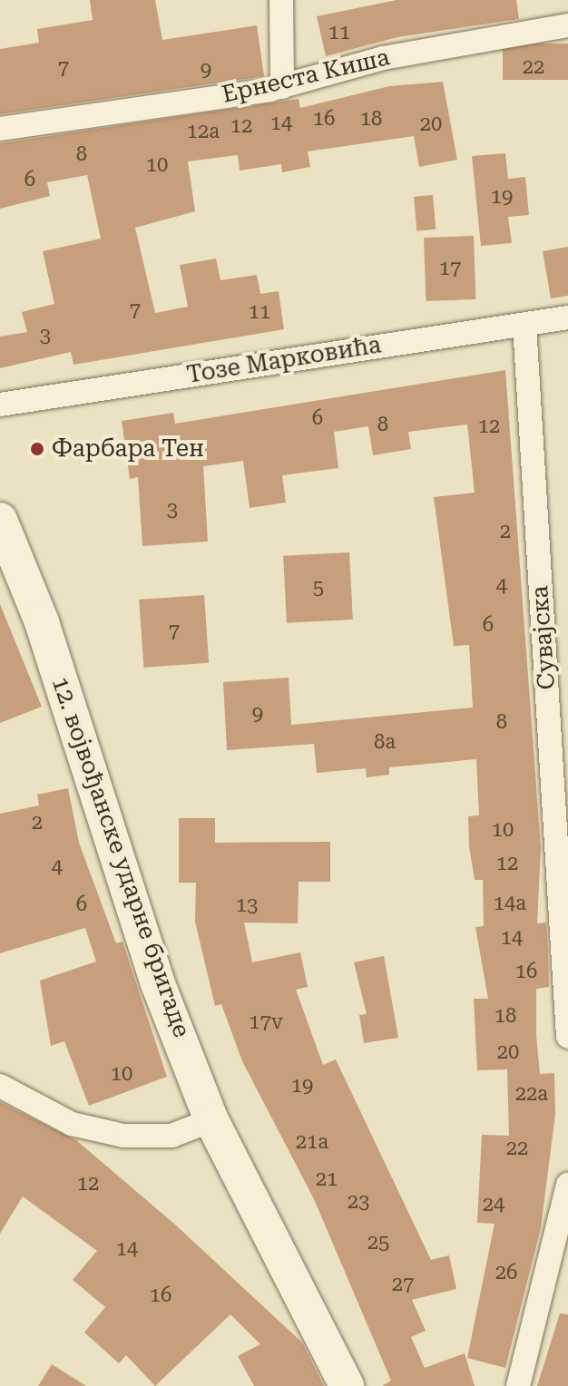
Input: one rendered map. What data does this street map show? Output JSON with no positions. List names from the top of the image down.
{
  "streets": {
    "main road": ["12. војвођанске ударне бригаде"],
    "street": ["Ернеста Киша", "Тозе Марковића", "Сувајска"]
  },
  "crossings": [
    ["Тозе Марковића", "Сувајска"]
  ],
  "places": ["Фарбара Тен"],
  "house_numbers": [
    "11",
    "22",
    "7",
    "9",
    "16",
    "18",
    "14",
    "20",
    "12",
    "12a",
    "8",
    "10",
    "6",
    "19",
    "17",
    "7",
    "11",
    "3",
    "6",
    "8",
    "12",
    "3",
    "2",
    "4",
    "5",
    "6",
    "7",
    "9",
    "8",
    "8a",
    "2",
    "10",
    "12",
    "4",
    "14a",
    "6",
    "13",
    "14",
    "16",
    "18",
    "17v",
    "20",
    "10",
    "19",
    "22a",
    "21a",
    "22",
    "21",
    "12",
    "23",
    "24",
    "25",
    "14",
    "26",
    "27",
    "16"
  ]
}
